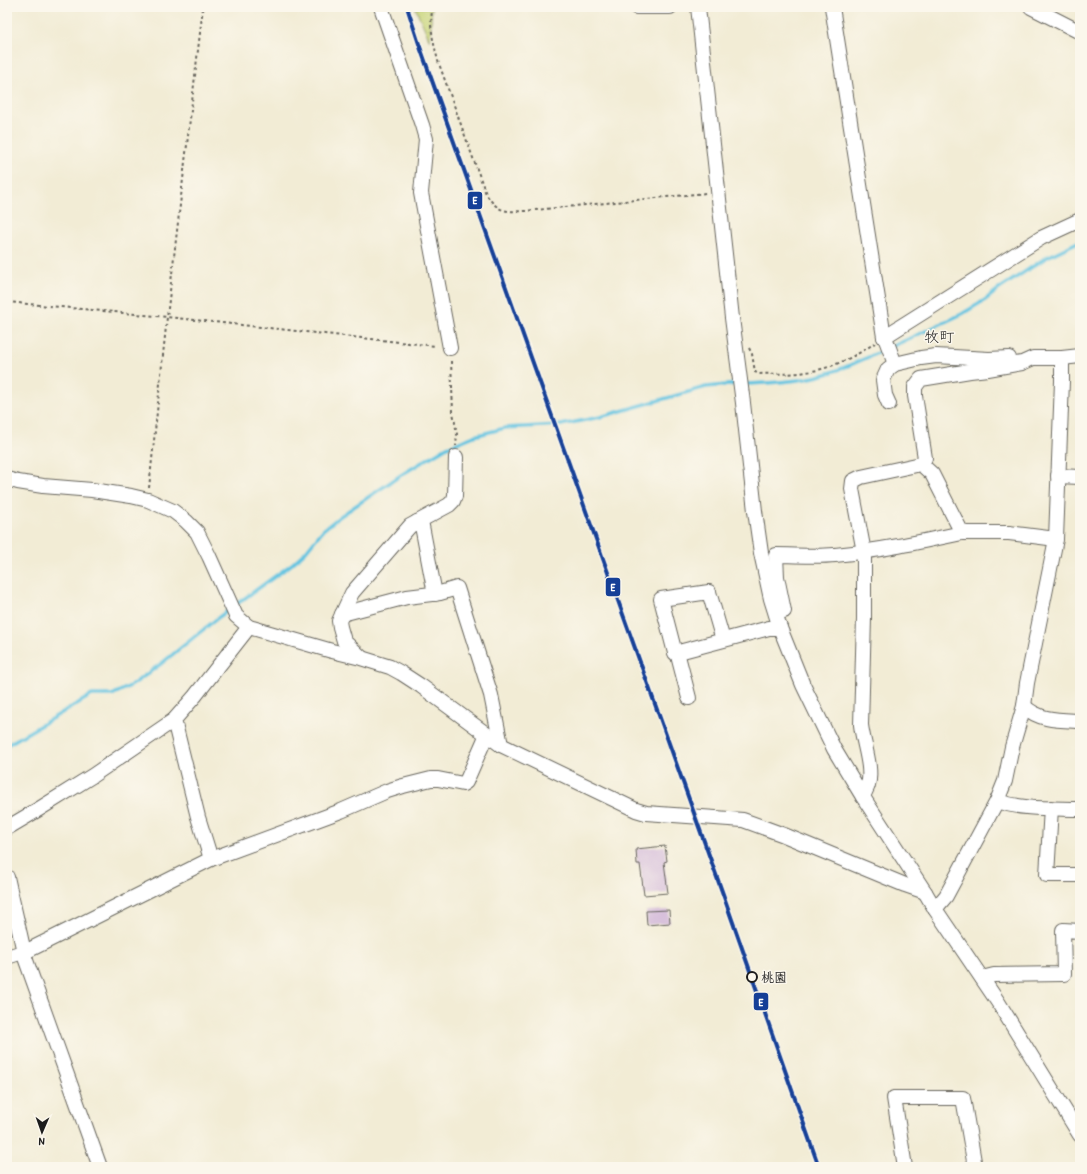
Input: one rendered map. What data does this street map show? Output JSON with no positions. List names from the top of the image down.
{
  "districts": ["牧町"],
  "places": ["桃園"],
  "lines": ["transit line E"],
  "north": "bottom"
}
